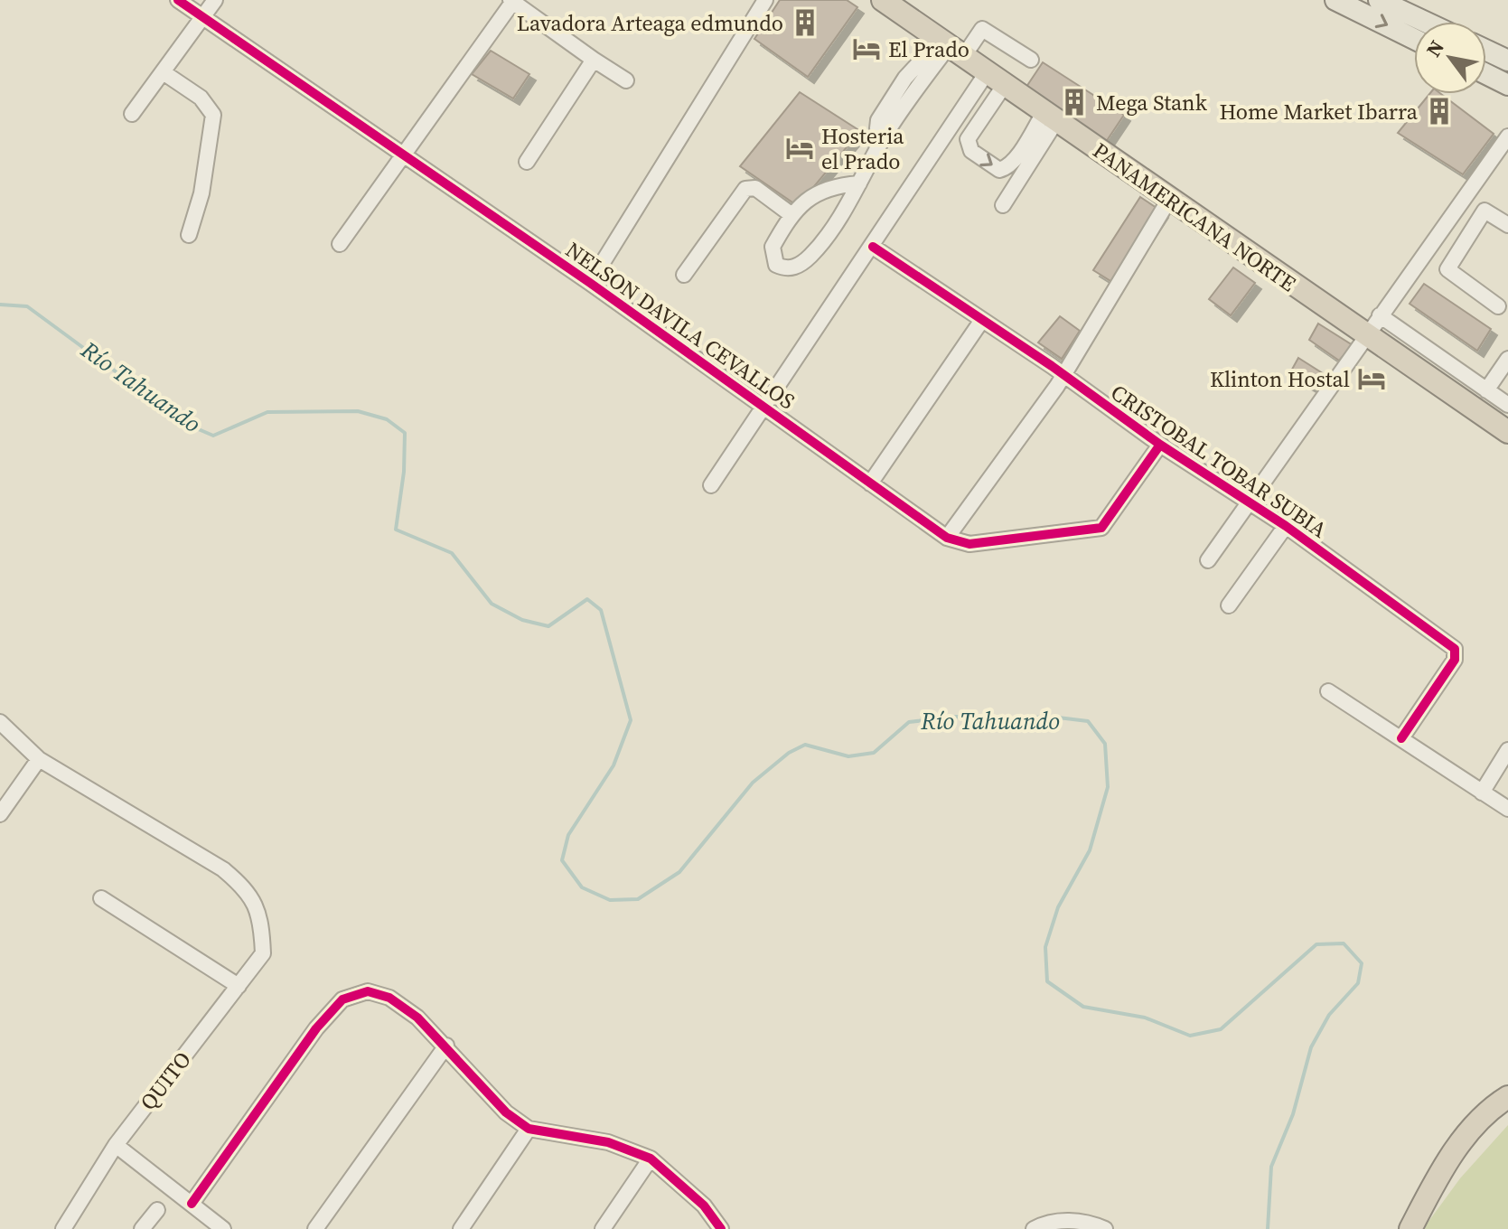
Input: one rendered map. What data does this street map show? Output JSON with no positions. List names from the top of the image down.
{
  "streets": {
    "highway": ["PANAMERICANA NORTE"],
    "street": ["NELSON DAVILA CEVALLOS", "CRISTOBAL TOBAR SUBIA", "QUITO"]
  },
  "crossings": [
    ["NELSON DAVILA CEVALLOS", "CRISTOBAL TOBAR SUBIA"]
  ],
  "water": ["Río Tahuando"],
  "places": {
    "building": ["Lavadora Arteaga edmundo", "Mega Stank", "Home Market Ibarra"],
    "hotel": ["El Prado", "Hosteria el Prado", "Klinton Hostal"]
  },
  "north": "top left"
}
